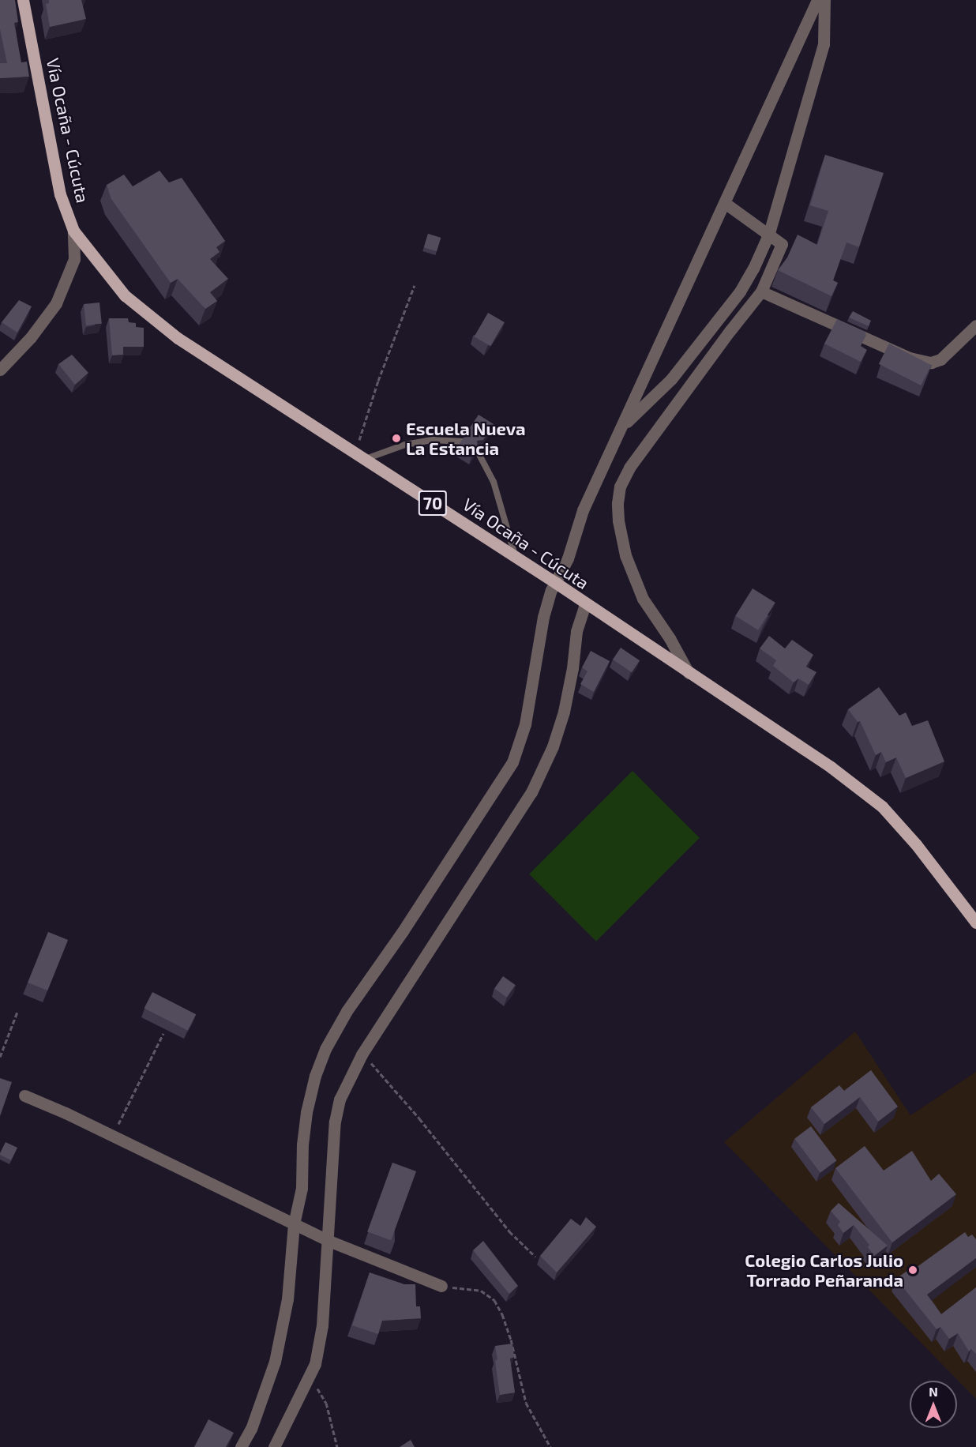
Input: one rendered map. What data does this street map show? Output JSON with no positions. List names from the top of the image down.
{
  "streets": {
    "main road": ["Vía Ocaña - Cúcuta", "70"]
  },
  "places": ["Escuela Nueva La Estancia", "Colegio Carlos Julio Torrado Peñaranda"],
  "north": "top"
}
